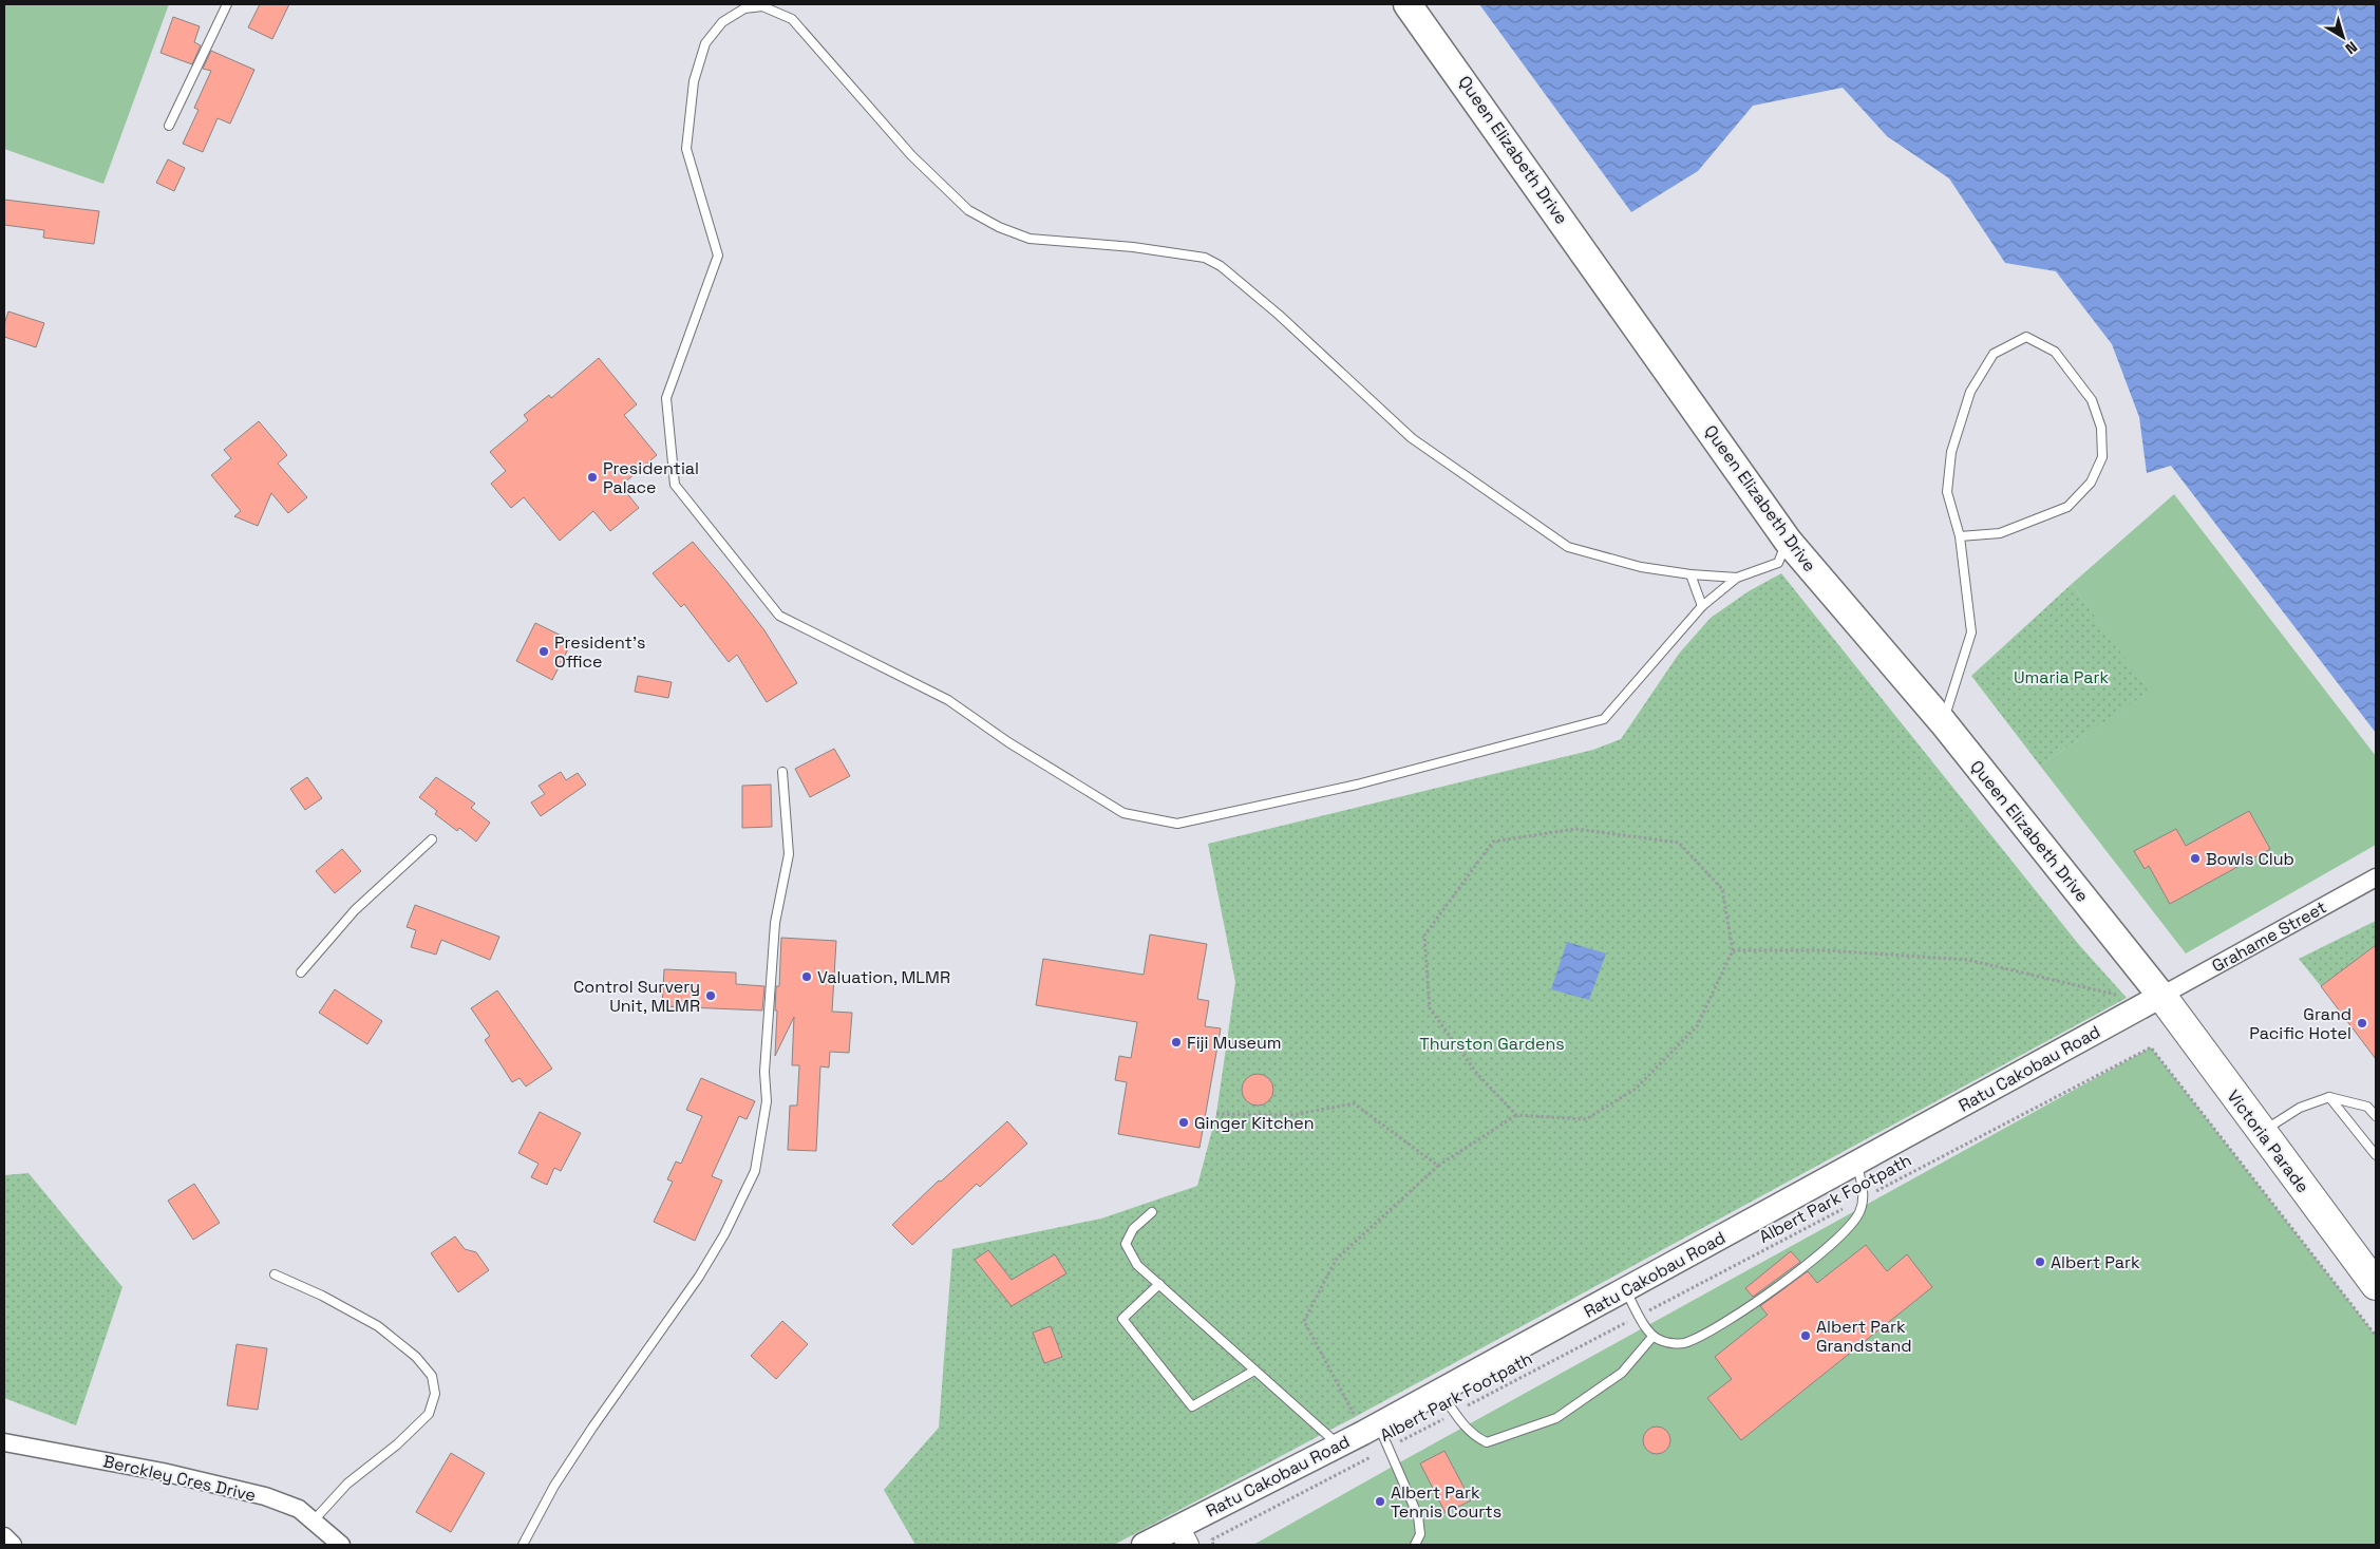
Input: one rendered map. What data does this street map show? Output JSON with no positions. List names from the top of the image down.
{
  "streets": {
    "highway": ["Victoria Parade"],
    "main road": ["Queen Elizabeth Drive", "Ratu Cakobau Road"],
    "street": ["Grahame Street", "Berckley Cres Drive"],
    "path": ["Albert Park Footpath"]
  },
  "crossings": [
    ["Queen Elizabeth Drive", "Grahame Street"],
    ["Queen Elizabeth Drive", "Ratu Cakobau Road"],
    ["Queen Elizabeth Drive", "Victoria Parade"],
    ["Grahame Street", "Ratu Cakobau Road"],
    ["Grahame Street", "Victoria Parade"],
    ["Ratu Cakobau Road", "Victoria Parade"]
  ],
  "parks": ["Umaria Park", "Thurston Gardens"],
  "places": [
    "Presidential Palace",
    "President's Office",
    "Bowls Club",
    "Valuation, MLMR",
    "Control Survery Unit, MLMR",
    "Grand Pacific Hotel",
    "Fiji Museum",
    "Ginger Kitchen",
    "Albert Park",
    "Albert Park Grandstand",
    "Albert Park Tennis Courts"
  ],
  "north": "bottom right"
}
